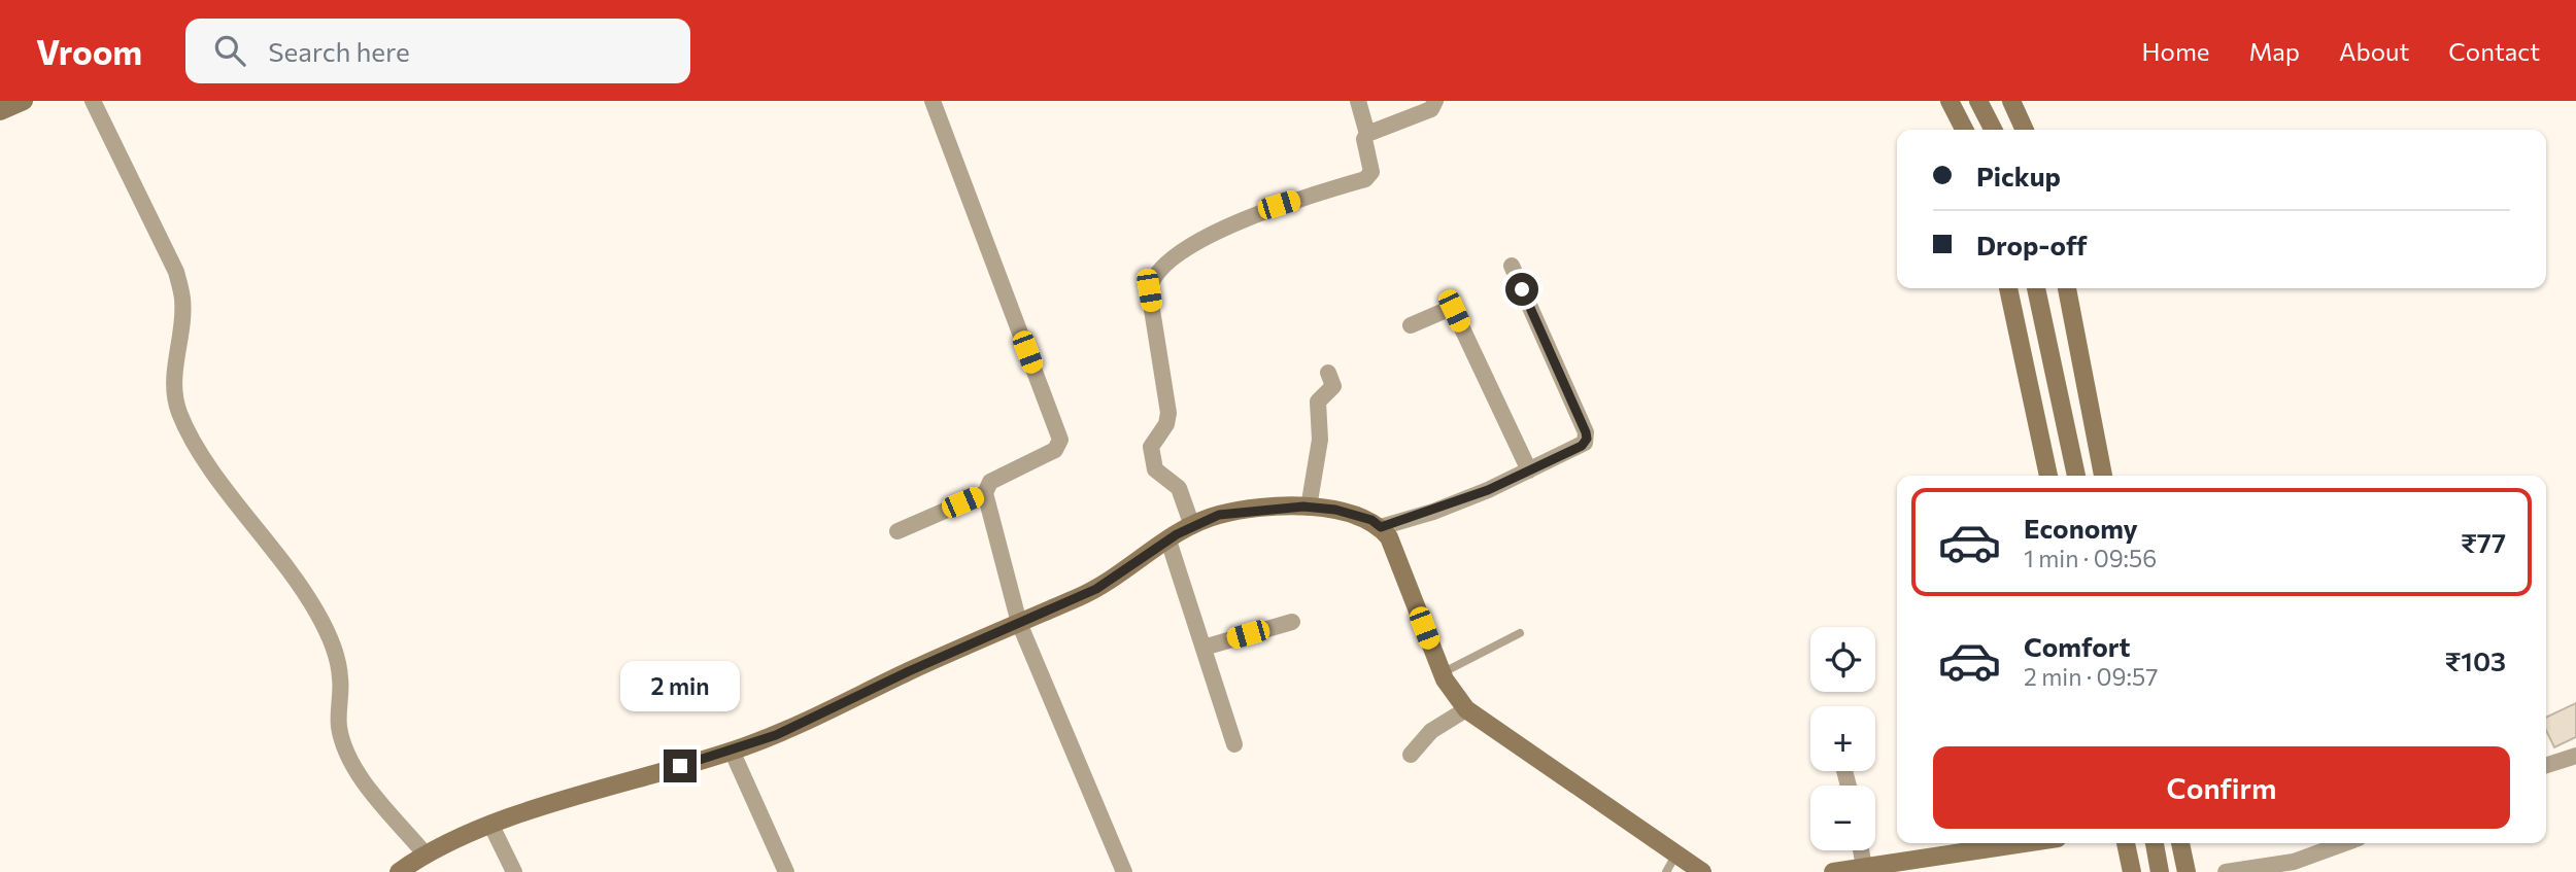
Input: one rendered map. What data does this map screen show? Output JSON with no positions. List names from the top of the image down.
{
  "page": {
    "header": "Vroom",
    "search": "Search here",
    "nav": [
      "Home",
      "Map",
      "About",
      "Contact"
    ],
    "banner": ["Pickup", "Drop-off"],
    "list": [
      {
        "name": "Economy",
        "note": "1 min · 09:56",
        "value": "₹77"
      },
      {
        "name": "Comfort",
        "note": "2 min · 09:57",
        "value": "₹103"
      }
    ],
    "map_buttons": ["+", "−"],
    "bubble": "2 min",
    "buttons": "Confirm"
  }
}
